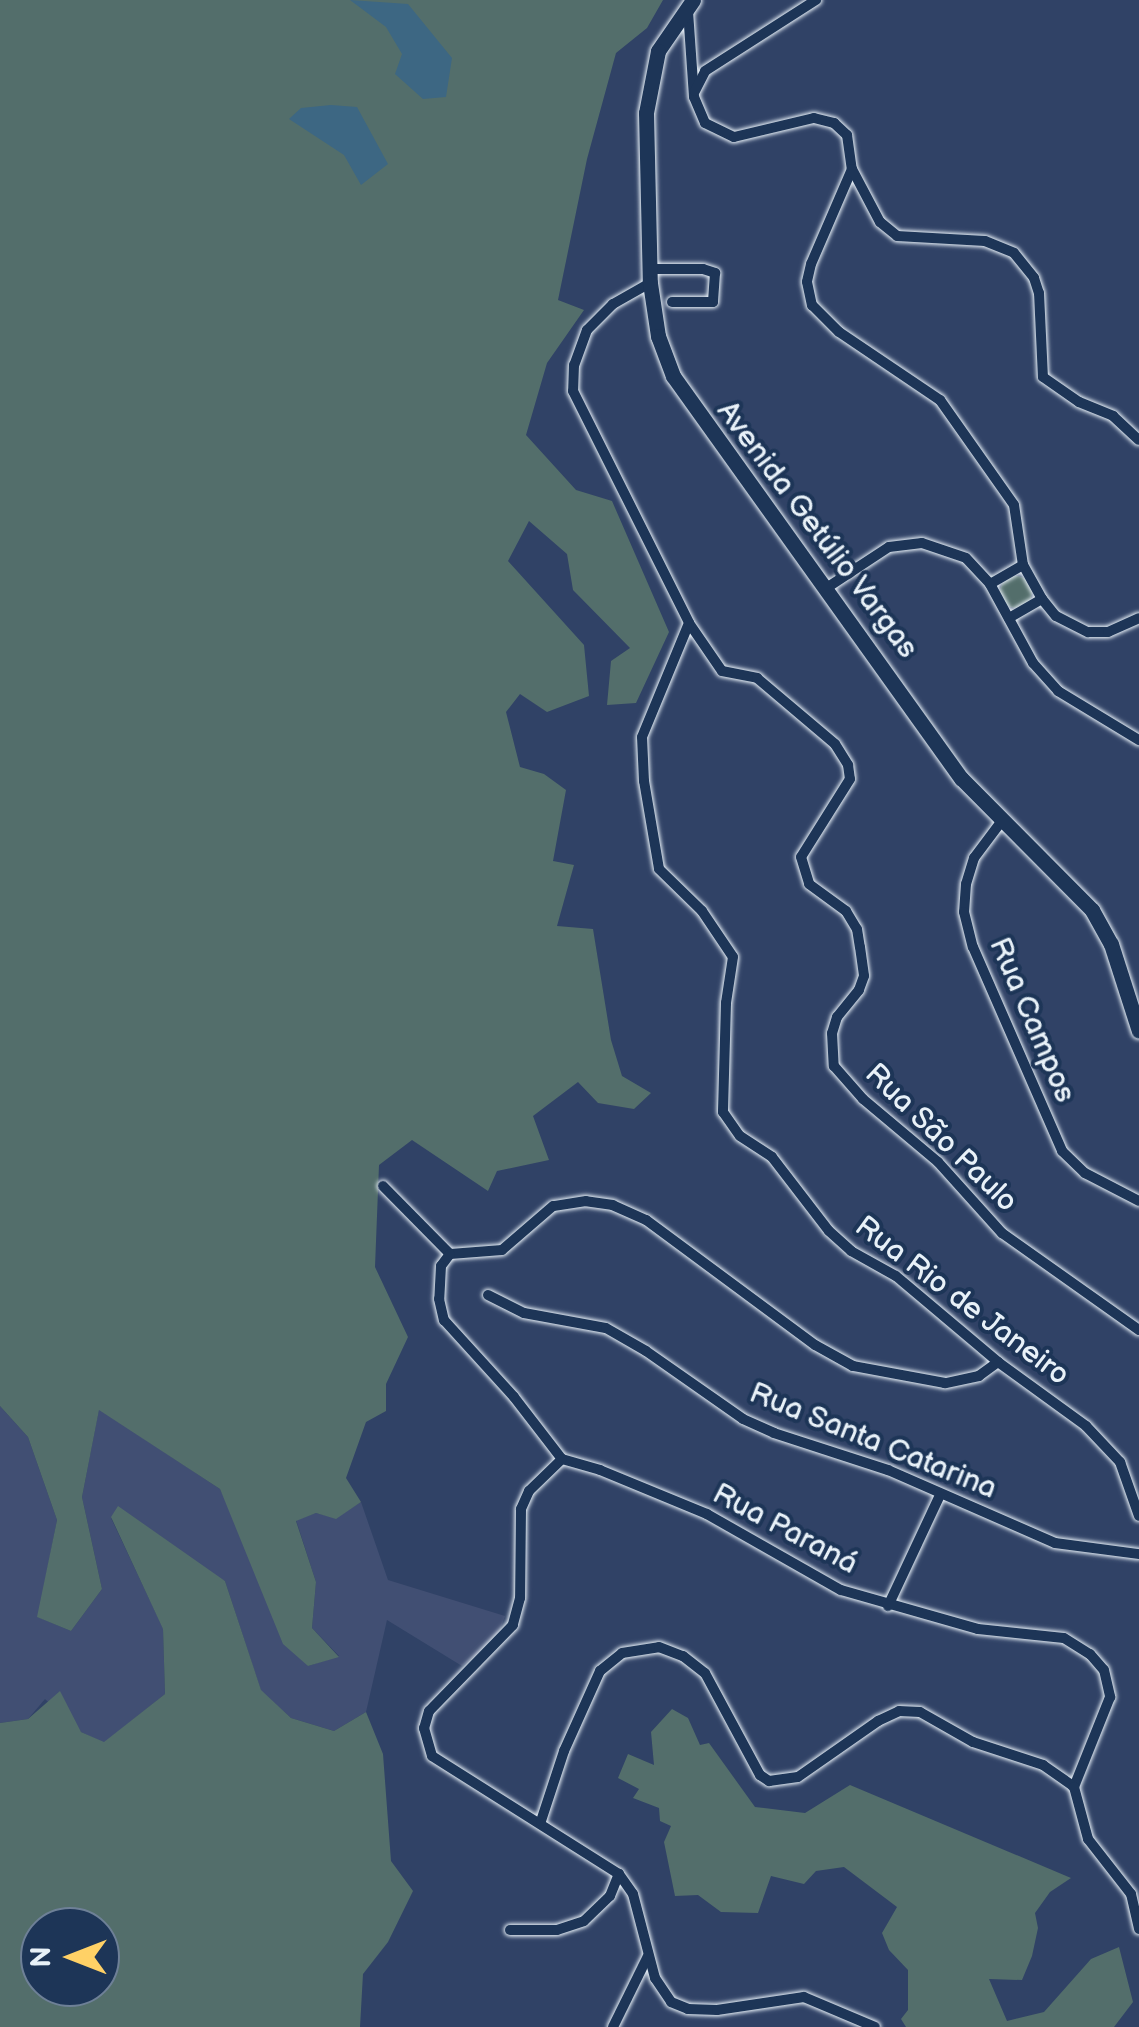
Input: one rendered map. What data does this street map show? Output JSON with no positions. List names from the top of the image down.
{
  "streets": {
    "street": [
      "Avenida Getúlio Vargas",
      "Rua Campos",
      "Rua São Paulo",
      "Rua Rio de Janeiro",
      "Rua Santa Catarina",
      "Rua Paraná"
    ]
  },
  "crossings": [
    ["Avenida Getúlio Vargas", "Rua Campos"],
    ["Rua São Paulo", "Rua Rio de Janeiro"]
  ],
  "north": "left"
}
